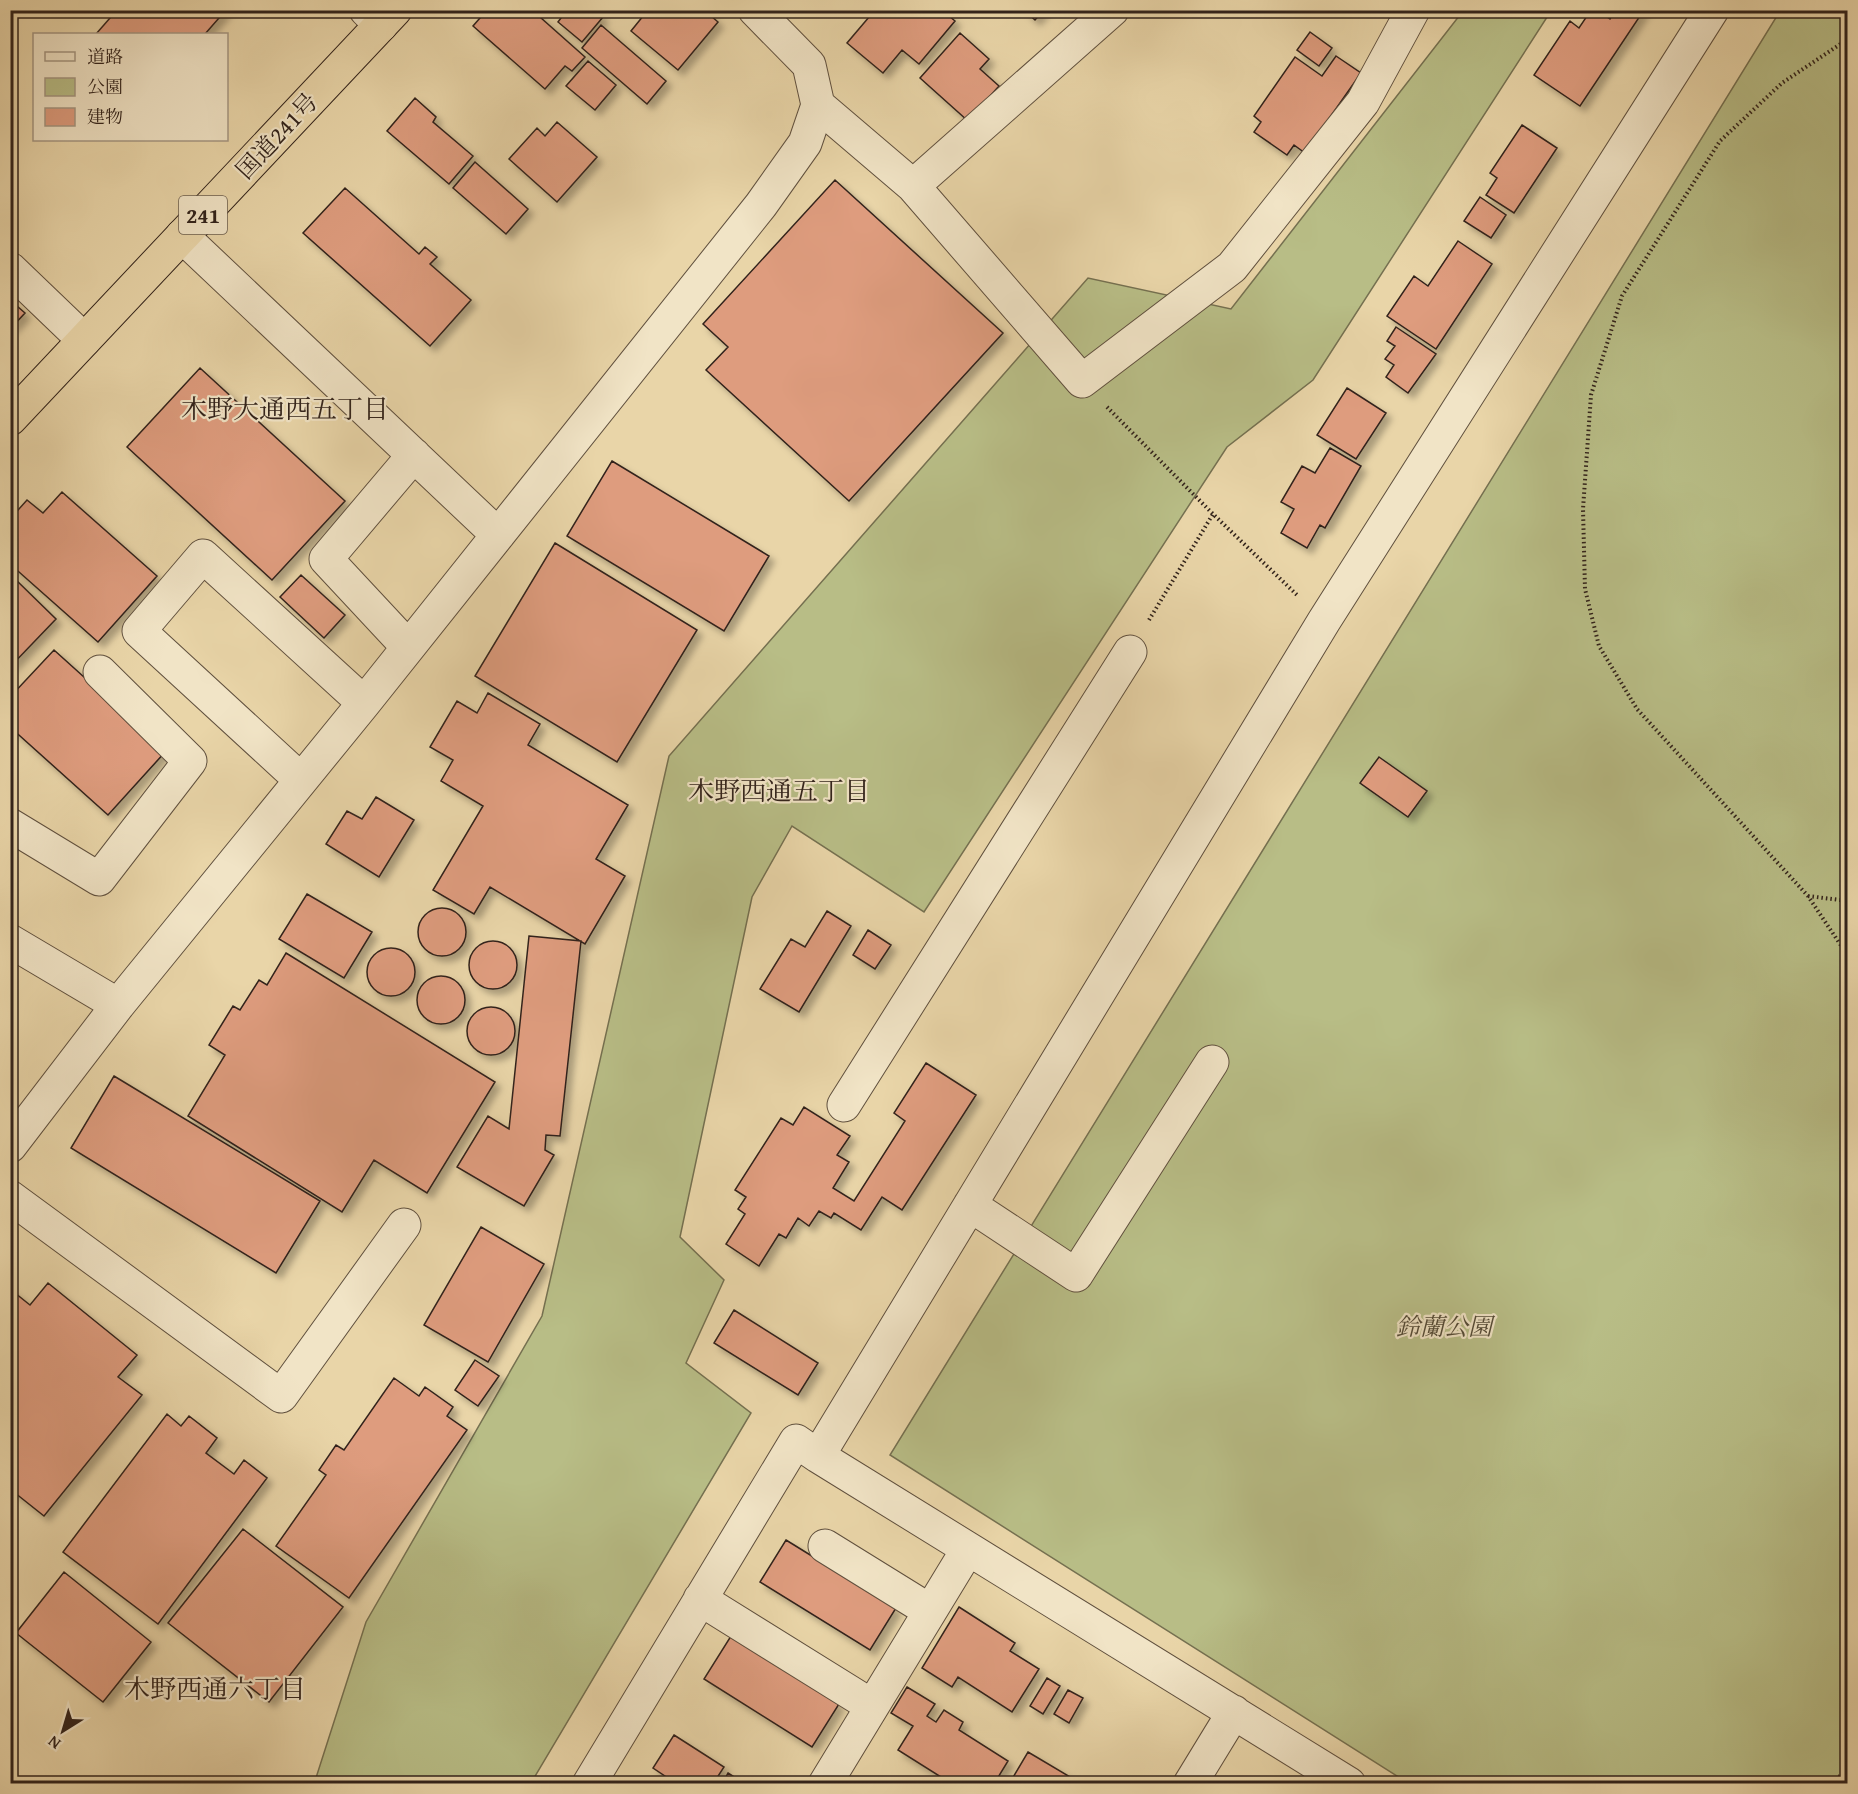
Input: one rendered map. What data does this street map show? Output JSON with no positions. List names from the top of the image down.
{
  "streets": {
    "highway": ["国道241号", "241"]
  },
  "districts": ["木野大通西五丁目", "木野西通五丁目", "木野西通六丁目"],
  "parks": ["鈴蘭公園"],
  "legend": ["道路", "公園", "建物"],
  "north": "bottom left"
}
